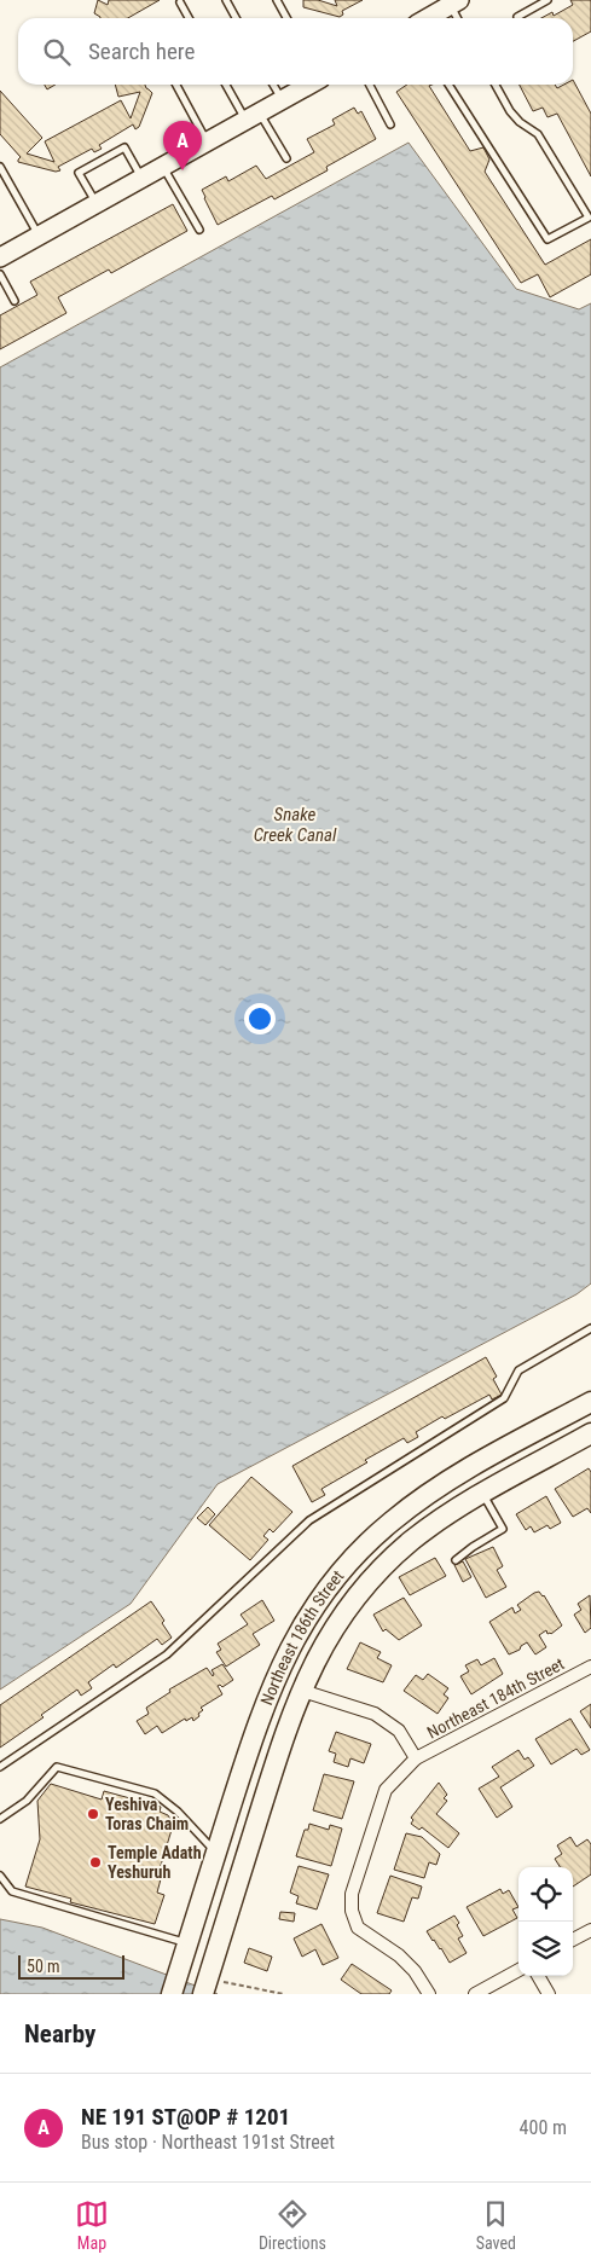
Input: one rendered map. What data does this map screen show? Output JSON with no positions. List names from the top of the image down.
{
  "streets": {
    "main road": ["Northeast 186th Street"],
    "street": ["Northeast 184th Street"]
  },
  "water": ["Snake Creek Canal"],
  "places": ["Yeshiva Toras Chaim", "Temple Adath Yeshuruh"],
  "scale_bar": "50 m",
  "page": {
    "search": "Search here",
    "pins": "A",
    "scale": "50 m",
    "heading": "Nearby",
    "list": [
      {
        "mark": "A",
        "name": "NE 191 ST@OP # 1201",
        "note": "Bus stop · Northeast 191st Street",
        "value": "400 m"
      }
    ],
    "nav": ["Map", "Directions", "Saved"]
  }
}
